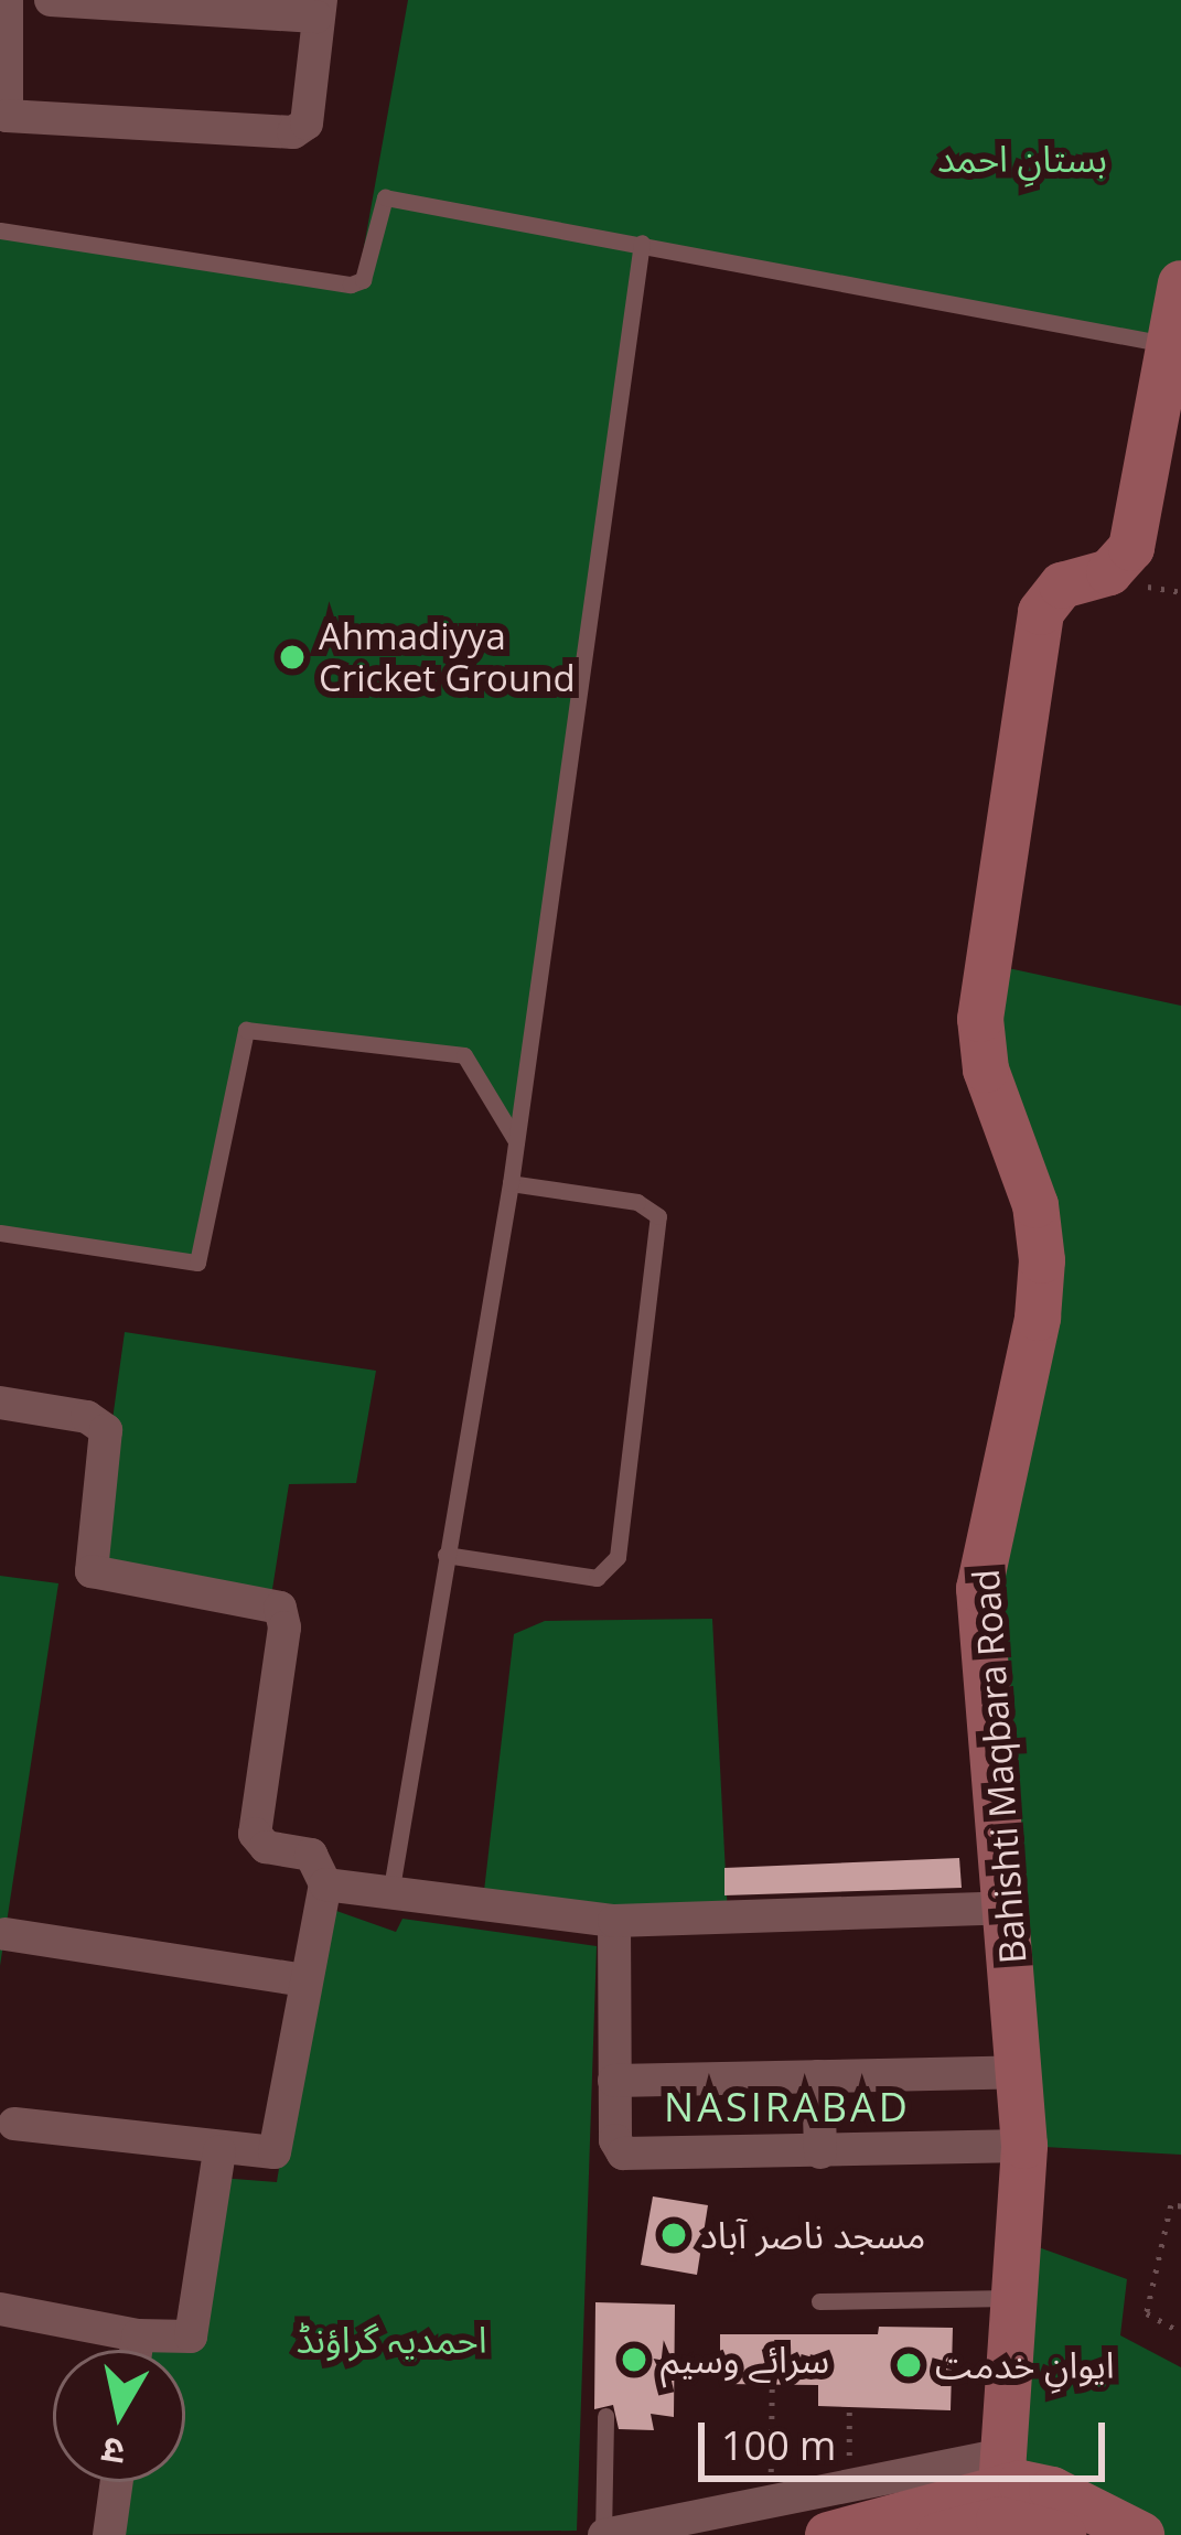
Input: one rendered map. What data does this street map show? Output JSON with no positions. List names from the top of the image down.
{
  "streets": {
    "street": ["Bahishti Maqbara Road"]
  },
  "districts": ["NASIRABAD"],
  "parks": ["بستانِ احمد", "احمدیہ گراؤنڈ"],
  "places": [
    "Ahmadiyya Cricket Ground",
    "مسجد ناصر آباد",
    "سرائے وسیم",
    "ایوانِ خدمت"
  ],
  "scale_bar": "100 m",
  "north": "bottom"
}
